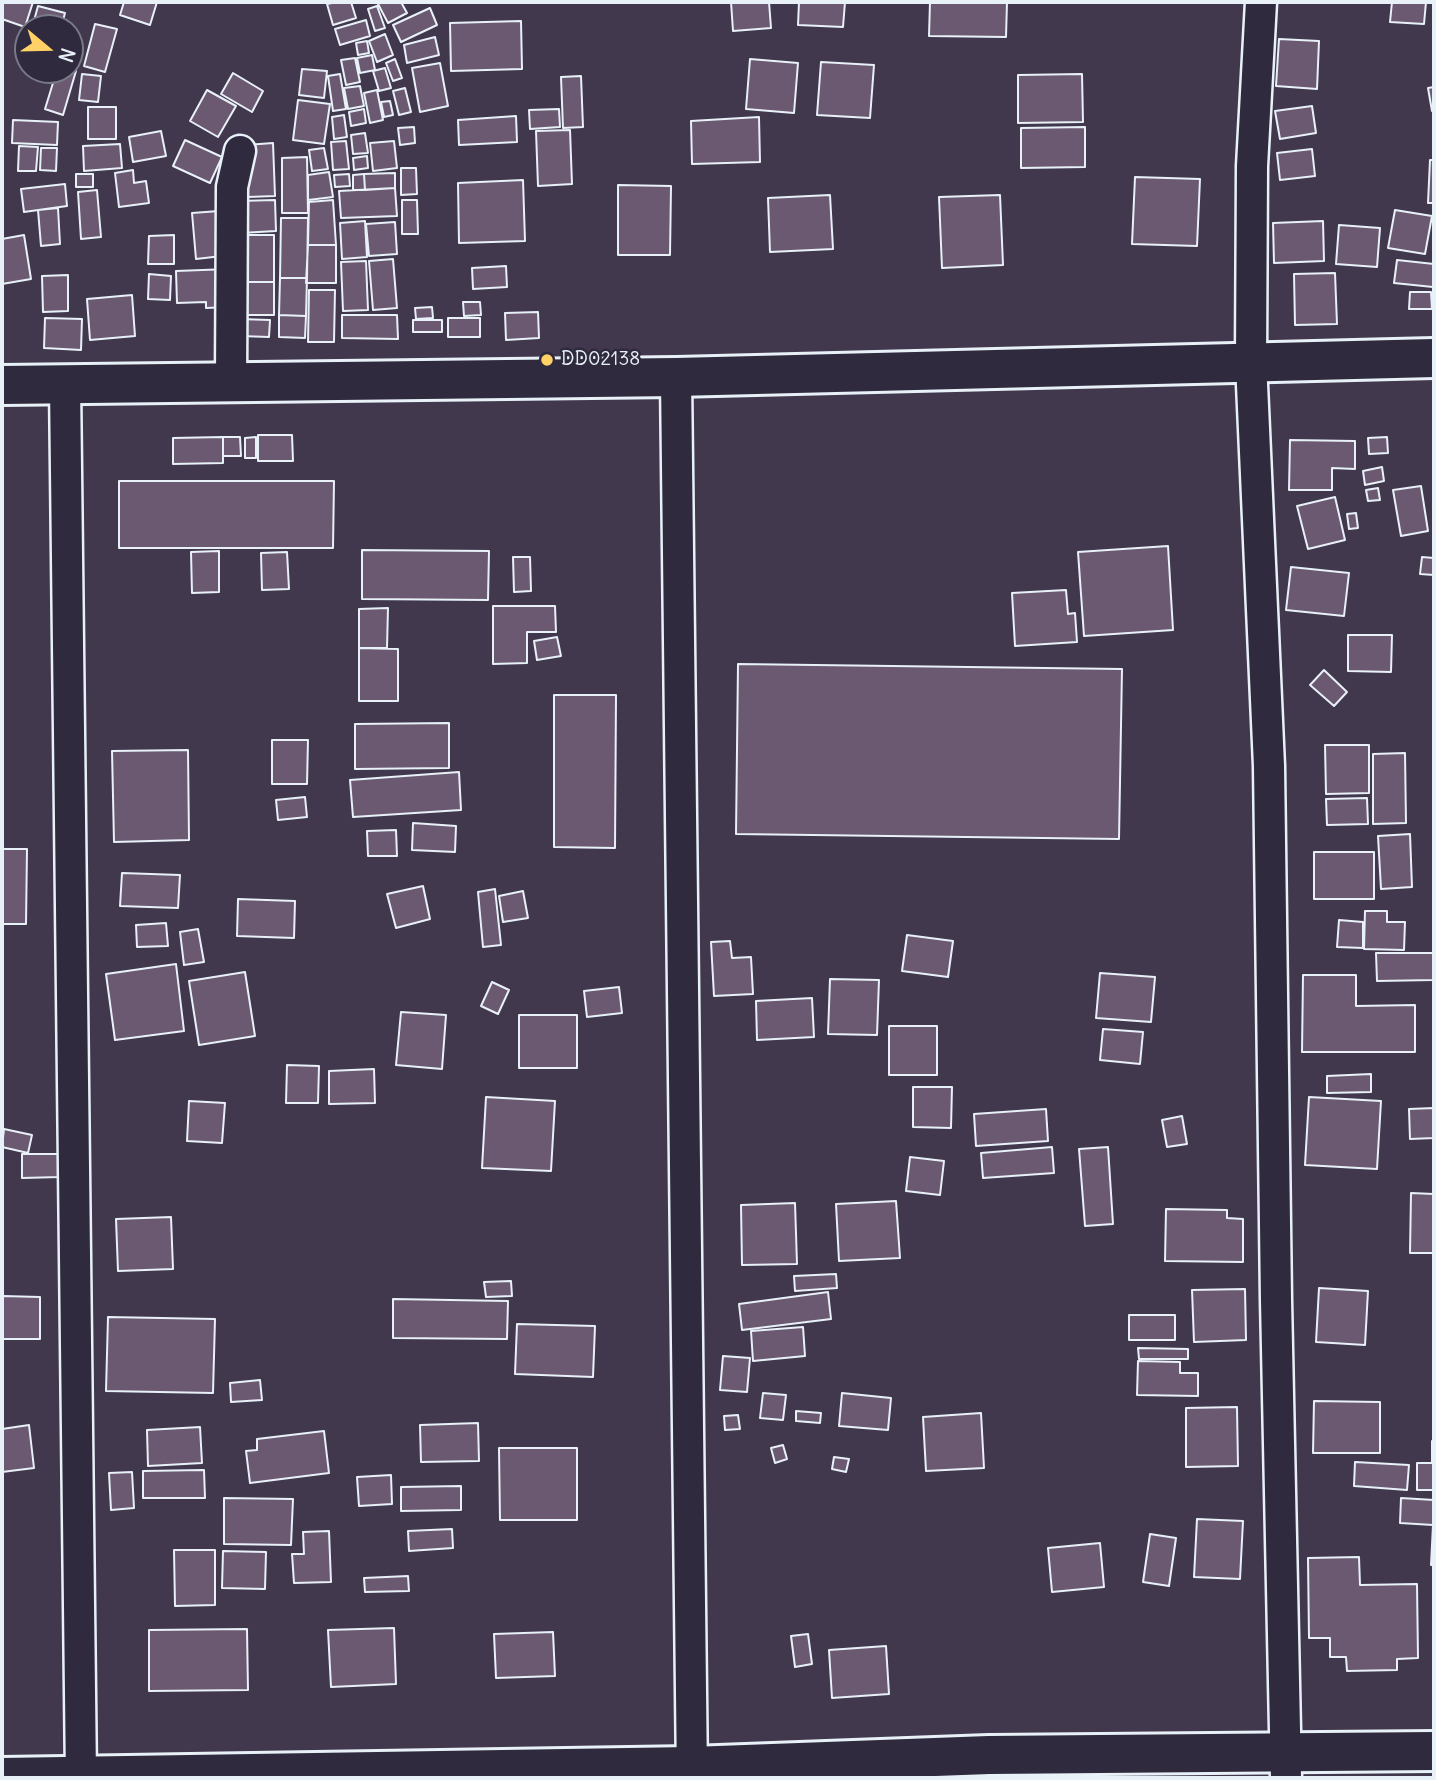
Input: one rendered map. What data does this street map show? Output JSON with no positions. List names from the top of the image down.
{
  "places": ["DD02138"],
  "north": "right"
}
